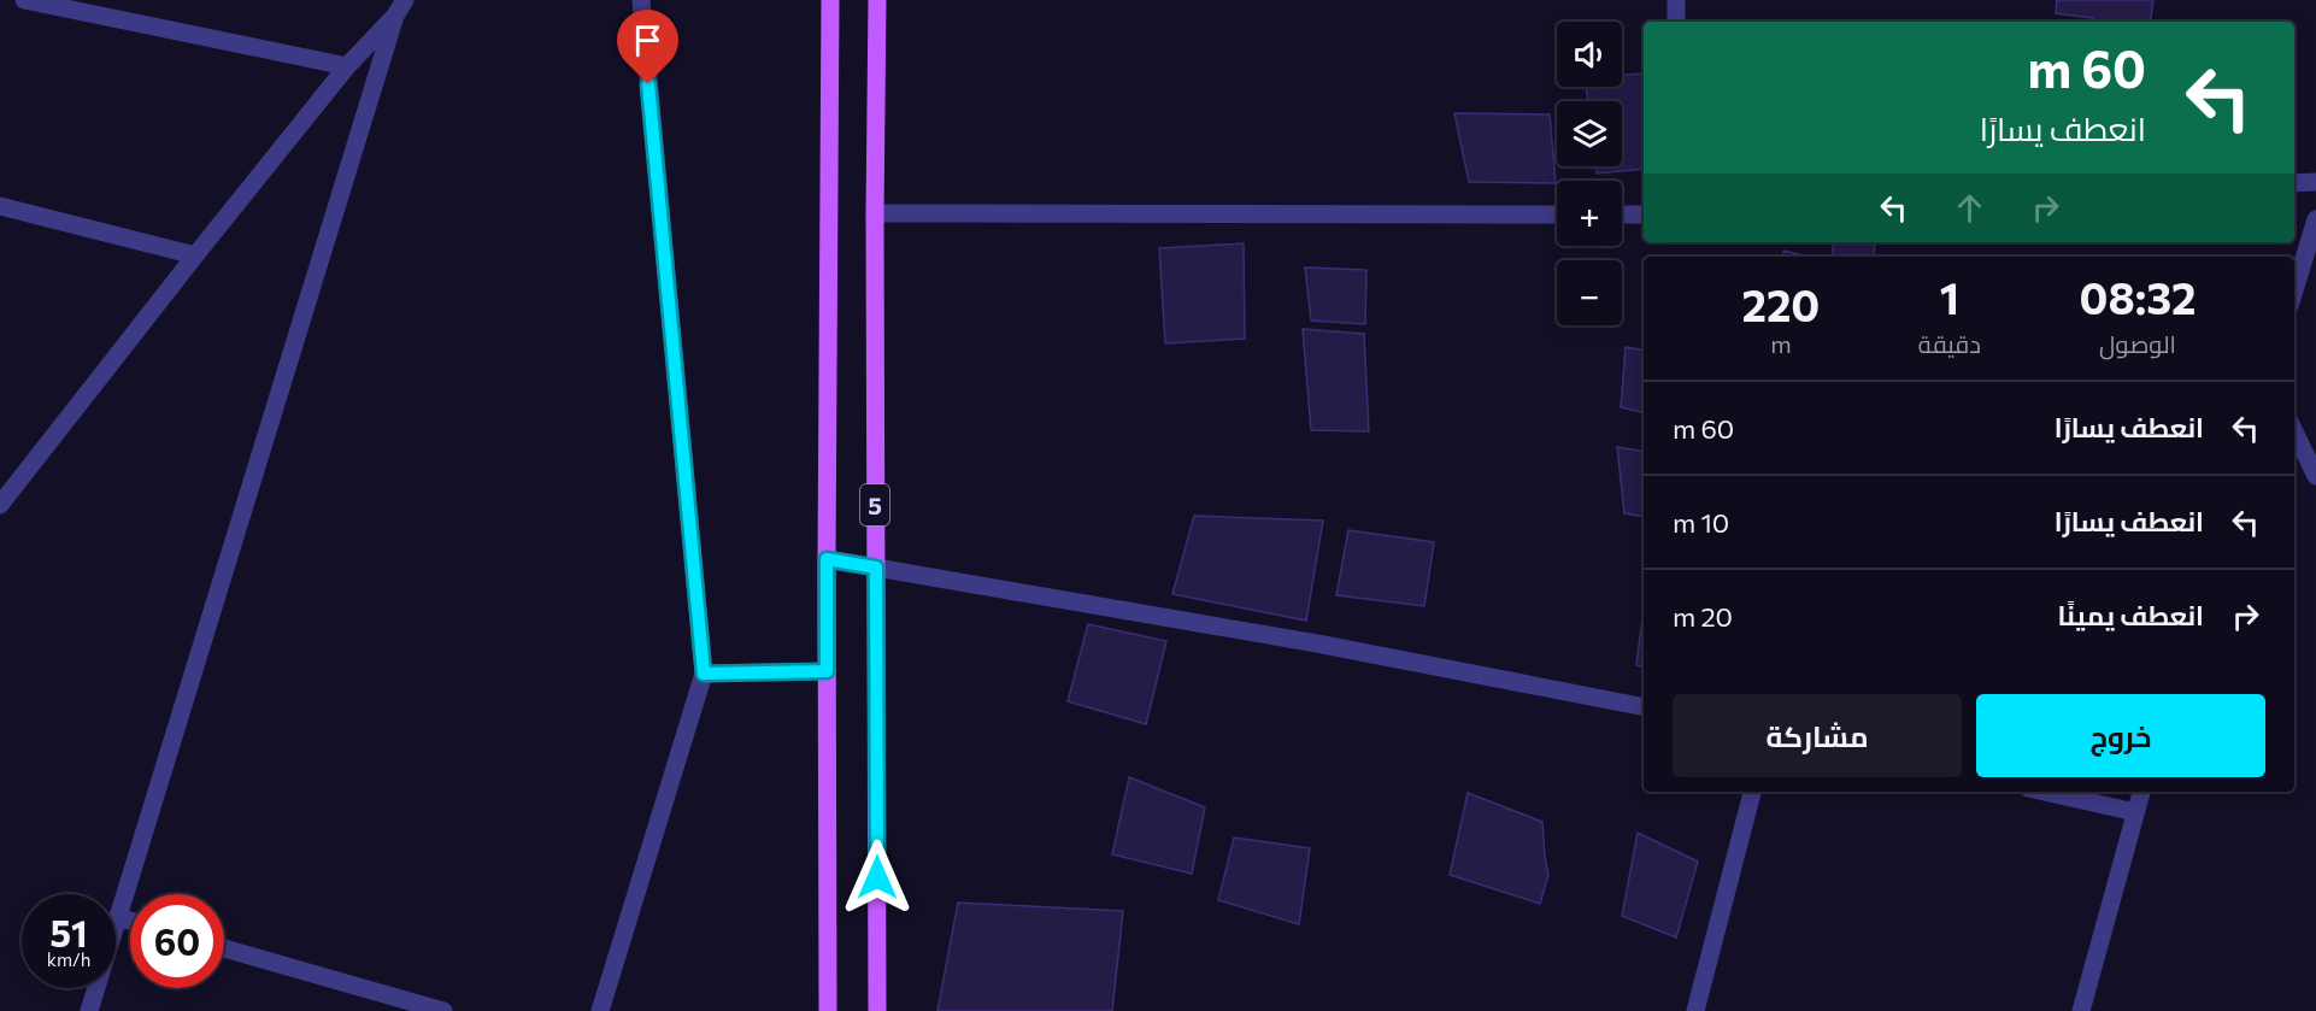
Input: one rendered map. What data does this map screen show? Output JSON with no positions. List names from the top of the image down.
{
  "streets": {
    "main road": ["5"]
  },
  "page": {
    "map_buttons": ["+", "−"],
    "turn": ["60 m", "انعطف يسارًا"],
    "eta": [
      "08:32",
      "الوصول",
      "1",
      "دقيقة",
      "220",
      "m"
    ],
    "list": [
      {
        "name": "انعطف يسارًا",
        "value": "60 m"
      },
      {
        "name": "انعطف يسارًا",
        "value": "10 m"
      },
      {
        "name": "انعطف يمينًا",
        "value": "20 m"
      }
    ],
    "buttons": ["خروج", "مشاركة"],
    "speed": "51 km/h",
    "limit": "60"
  }
}
